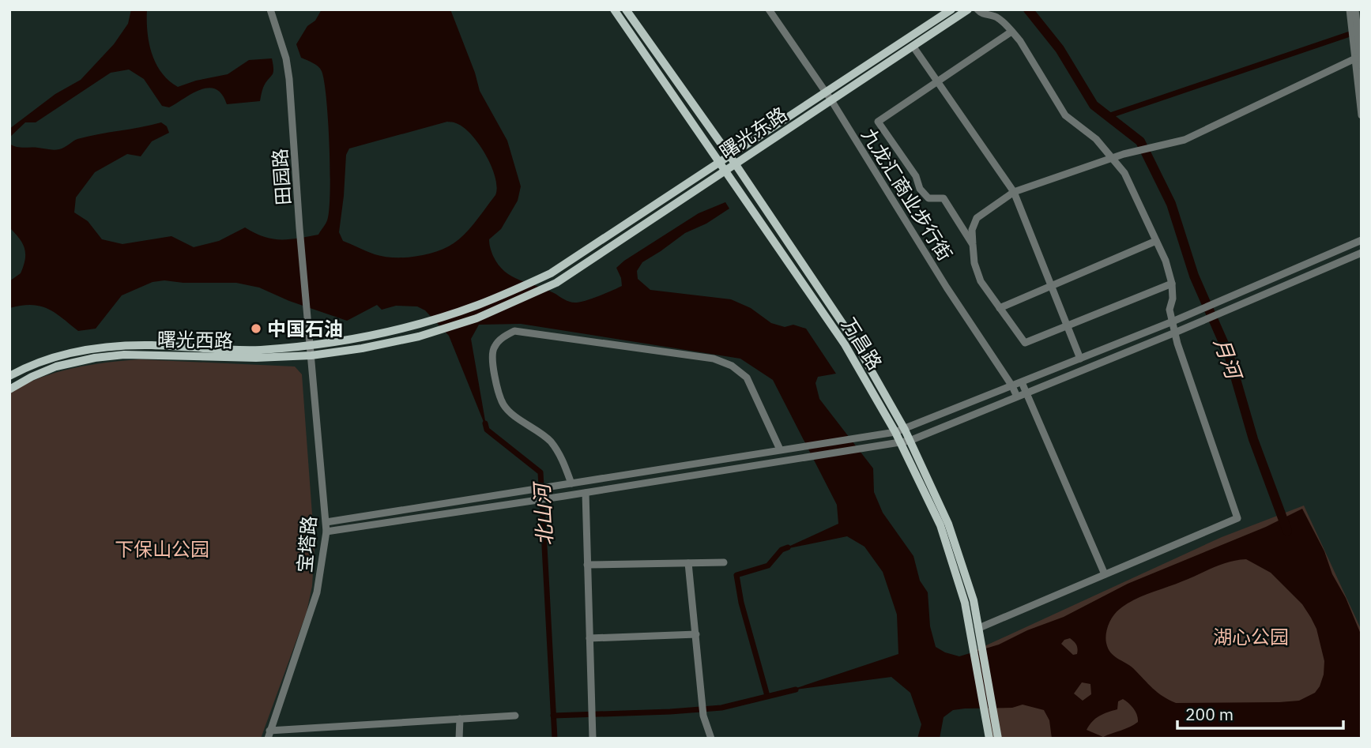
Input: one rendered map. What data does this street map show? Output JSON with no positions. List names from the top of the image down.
{
  "streets": {
    "main road": ["曙光东路", "曙光西路", "万昌路"],
    "street": ["田园路", "九龙汇商业步行街", "宝塔路"]
  },
  "crossings": [
    ["曙光东路", "九龙汇商业步行街"],
    ["曙光东路", "曙光西路"],
    ["曙光东路", "万昌路"],
    ["田园路", "曙光西路"],
    ["田园路", "宝塔路"],
    ["曙光西路", "宝塔路"]
  ],
  "water": ["月河", "北山河"],
  "parks": ["下保山公园", "湖心公园"],
  "places": ["中国石油"],
  "scale_bar": "200 m"
}
